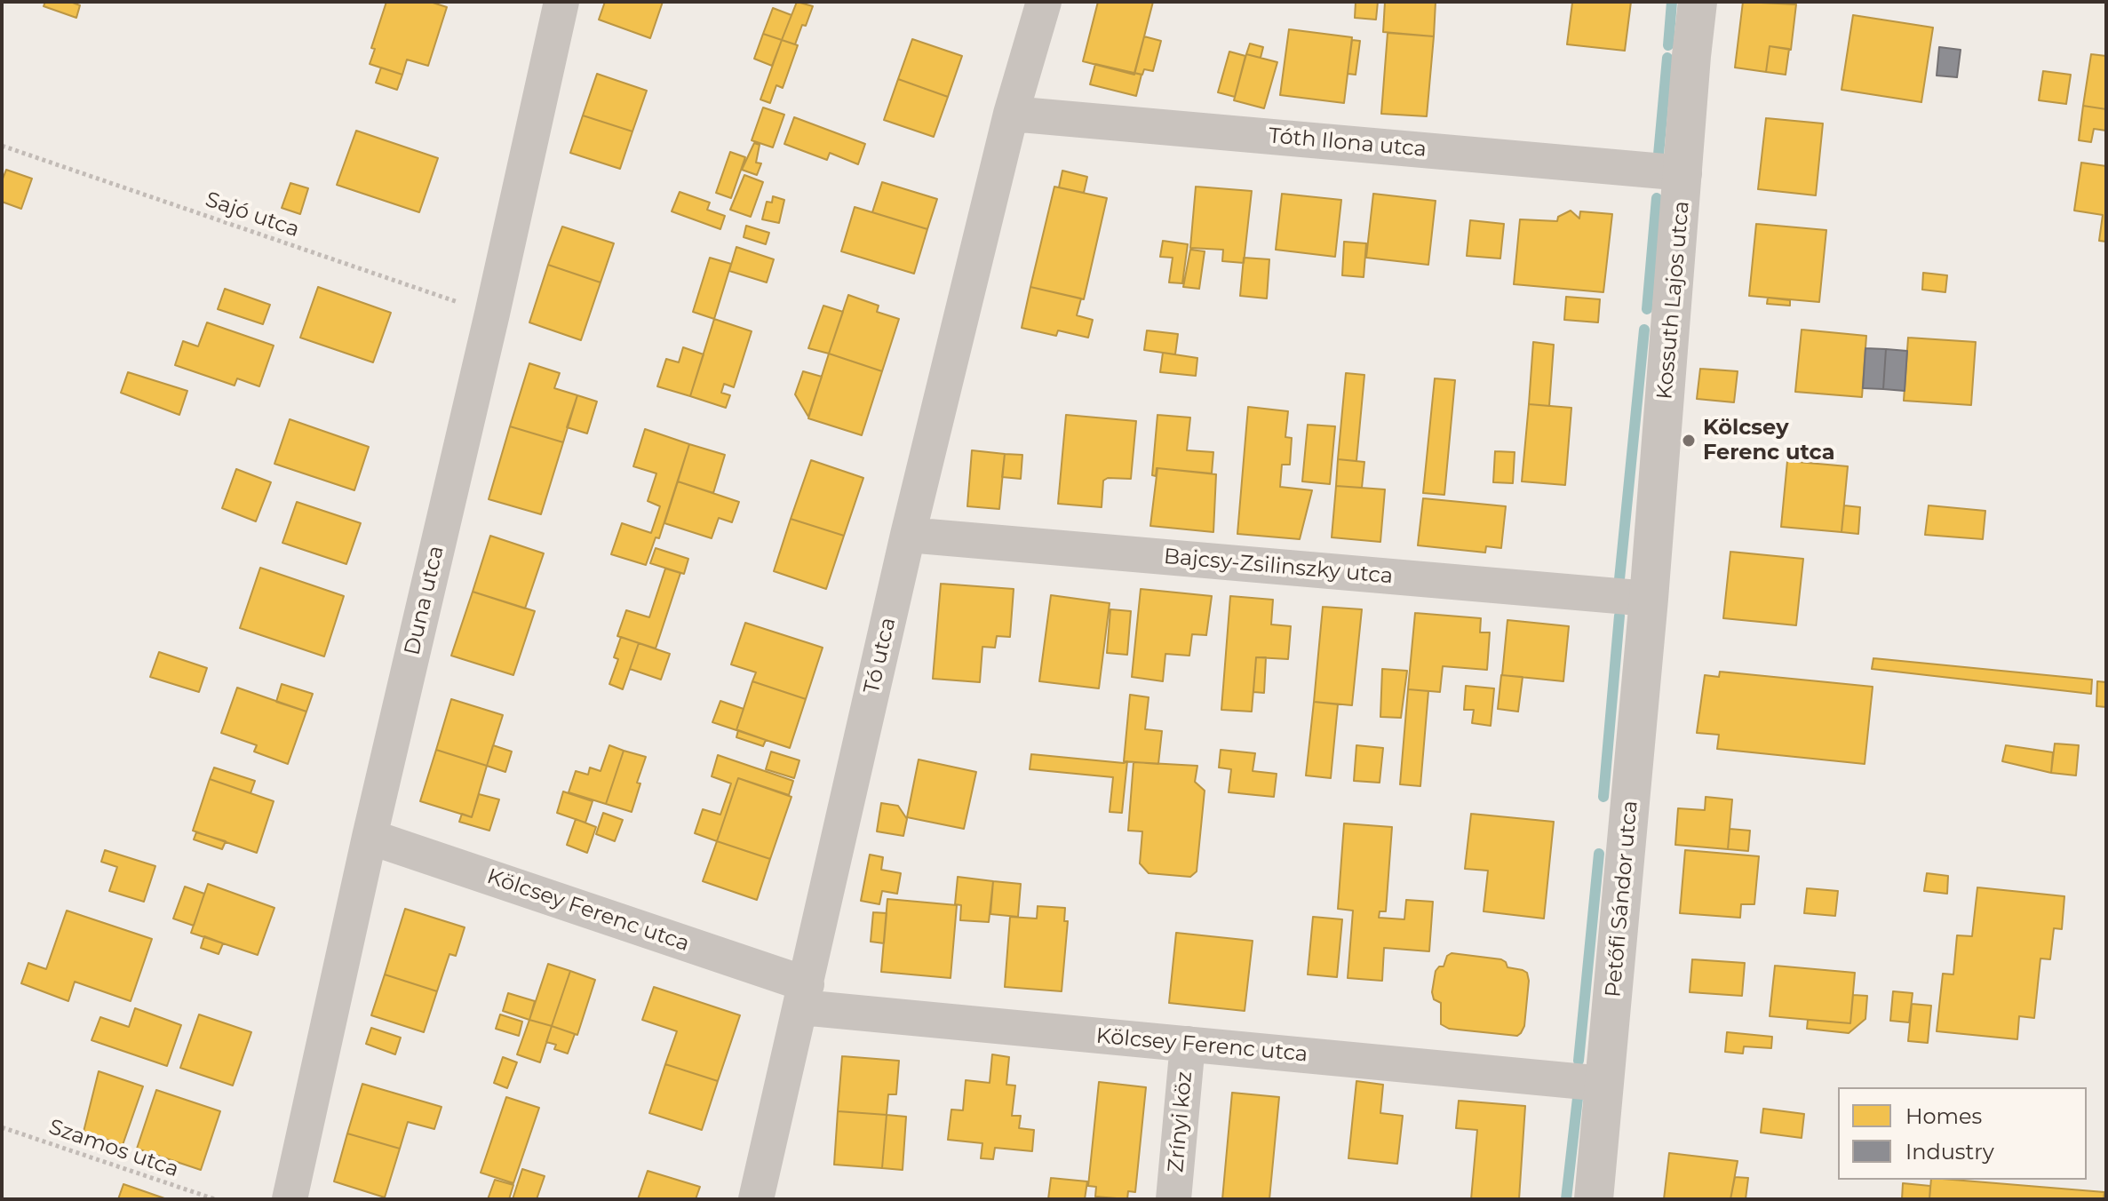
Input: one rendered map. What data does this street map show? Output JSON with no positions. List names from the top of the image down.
{
  "streets": {
    "street": [
      "Tóth Ilona utca",
      "Kossuth Lajos utca",
      "Bajcsy-Zsilinszky utca",
      "Duna utca",
      "Tó utca",
      "Petőfi Sándor utca",
      "Kölcsey Ferenc utca",
      "Zrínyi köz"
    ],
    "path": ["Sajó utca", "Szamos utca"]
  },
  "crossings": [
    ["Tóth Ilona utca", "Kossuth Lajos utca"],
    ["Tóth Ilona utca", "Tó utca"],
    ["Sajó utca", "Duna utca"],
    ["Kossuth Lajos utca", "Bajcsy-Zsilinszky utca"],
    ["Kossuth Lajos utca", "Petőfi Sándor utca"],
    ["Bajcsy-Zsilinszky utca", "Tó utca"],
    ["Bajcsy-Zsilinszky utca", "Petőfi Sándor utca"],
    ["Duna utca", "Kölcsey Ferenc utca"],
    ["Tó utca", "Kölcsey Ferenc utca"],
    ["Petőfi Sándor utca", "Kölcsey Ferenc utca"],
    ["Kölcsey Ferenc utca", "Zrínyi köz"]
  ],
  "places": ["Kölcsey Ferenc utca"],
  "legend": ["Homes", "Industry"]
}
